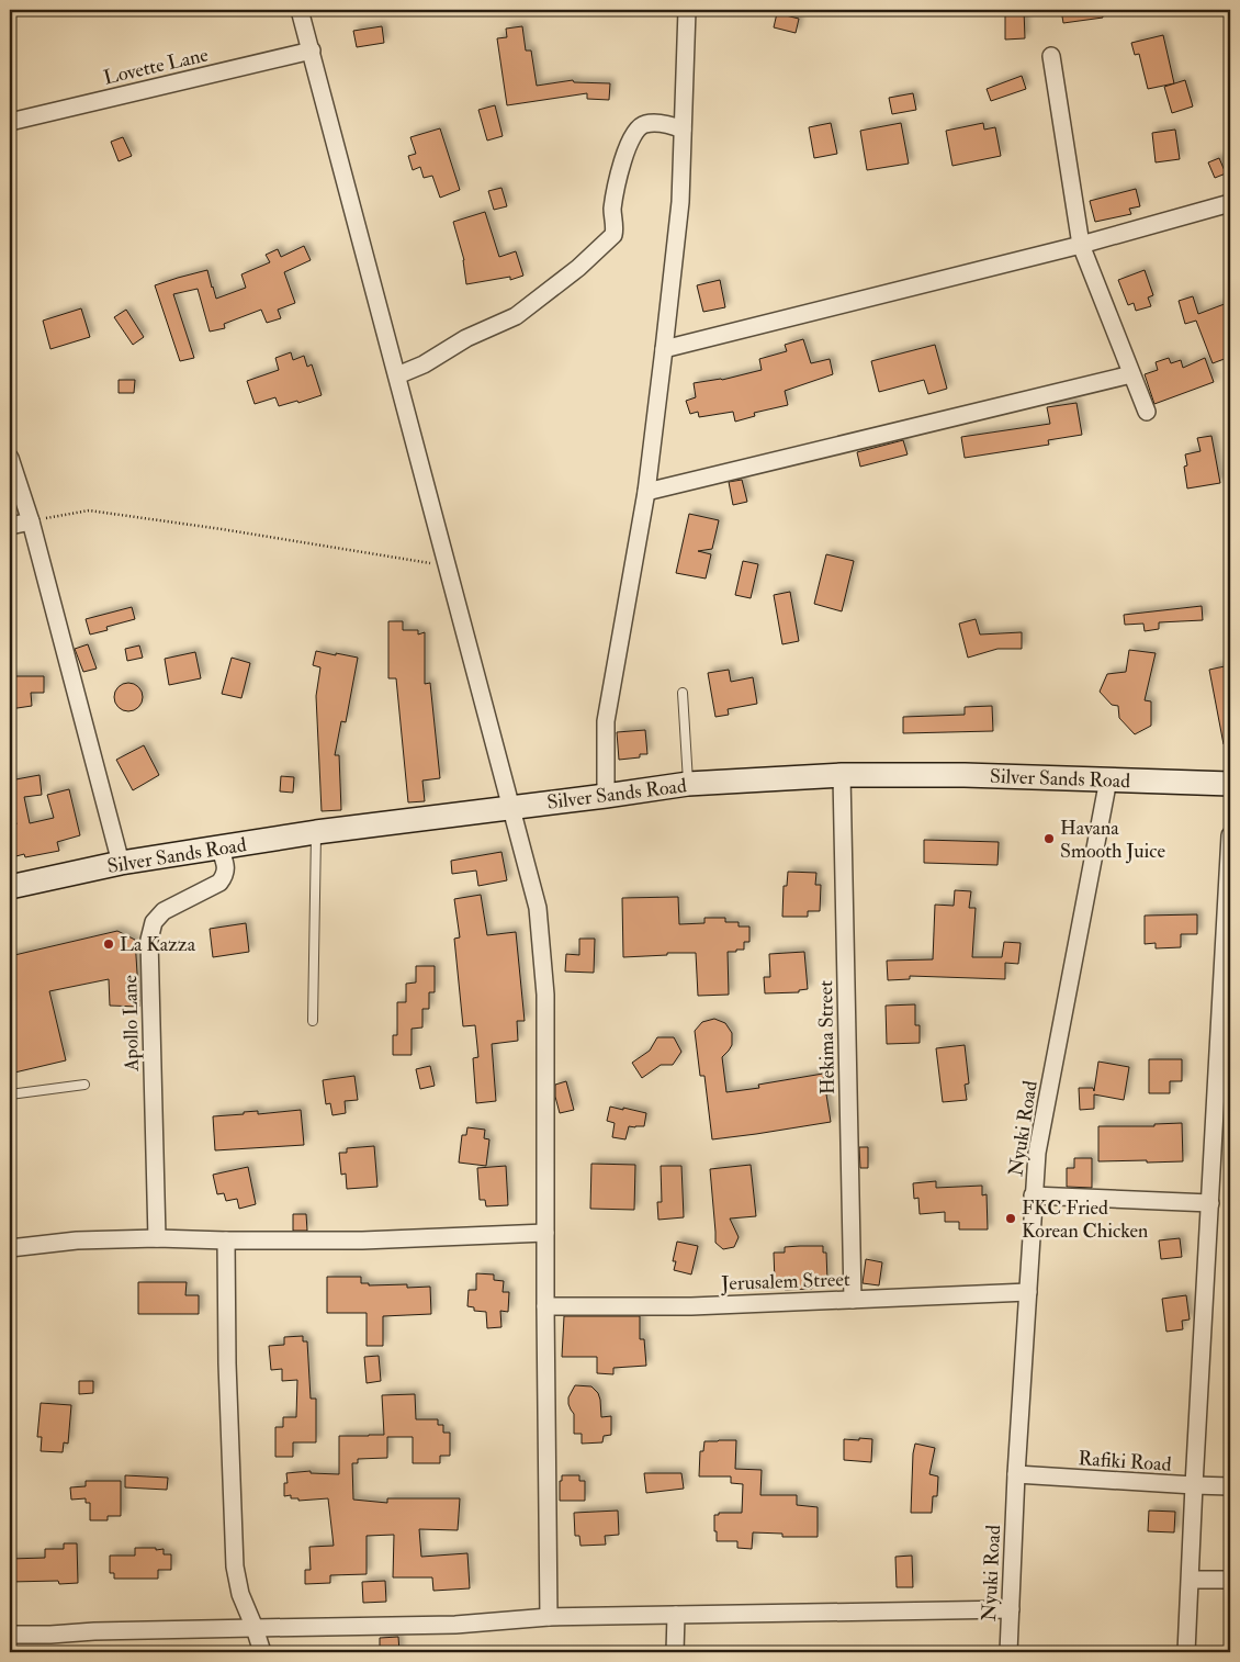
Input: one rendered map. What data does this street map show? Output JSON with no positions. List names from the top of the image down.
{
  "streets": {
    "street": [
      "Lovette Lane",
      "Silver Sands Road",
      "Apollo Lane",
      "Hekima Street",
      "Nyuki Road",
      "Jerusalem Street",
      "Rafiki Road"
    ]
  },
  "crossings": [
    ["Silver Sands Road", "Apollo Lane"],
    ["Silver Sands Road", "Hekima Street"],
    ["Silver Sands Road", "Nyuki Road"],
    ["Hekima Street", "Jerusalem Street"],
    ["Nyuki Road", "Jerusalem Street"],
    ["Nyuki Road", "Rafiki Road"]
  ],
  "places": ["Havana Smooth Juice", "La Kazza", "FKC Fried Korean Chicken"]
}
